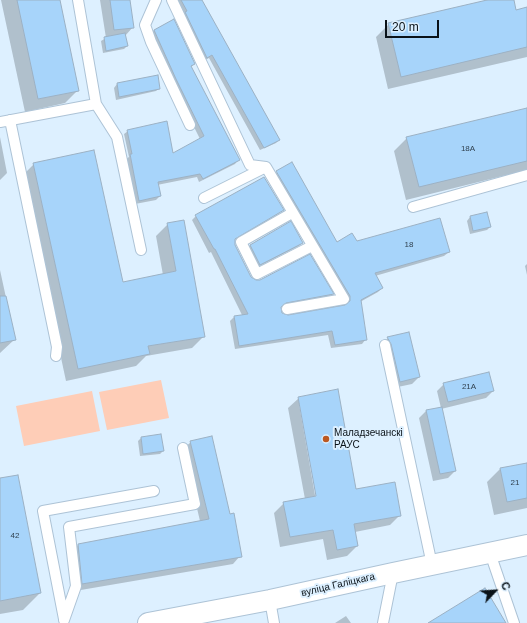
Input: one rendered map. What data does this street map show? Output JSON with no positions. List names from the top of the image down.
{
  "streets": {
    "street": ["вуліца Галіцкага"]
  },
  "places": ["Маладзечанскі РАУС"],
  "house_numbers": [
    "18А",
    "18",
    "21А",
    "21",
    "42"
  ],
  "scale_bar": "20 m",
  "north": "top right"
}
